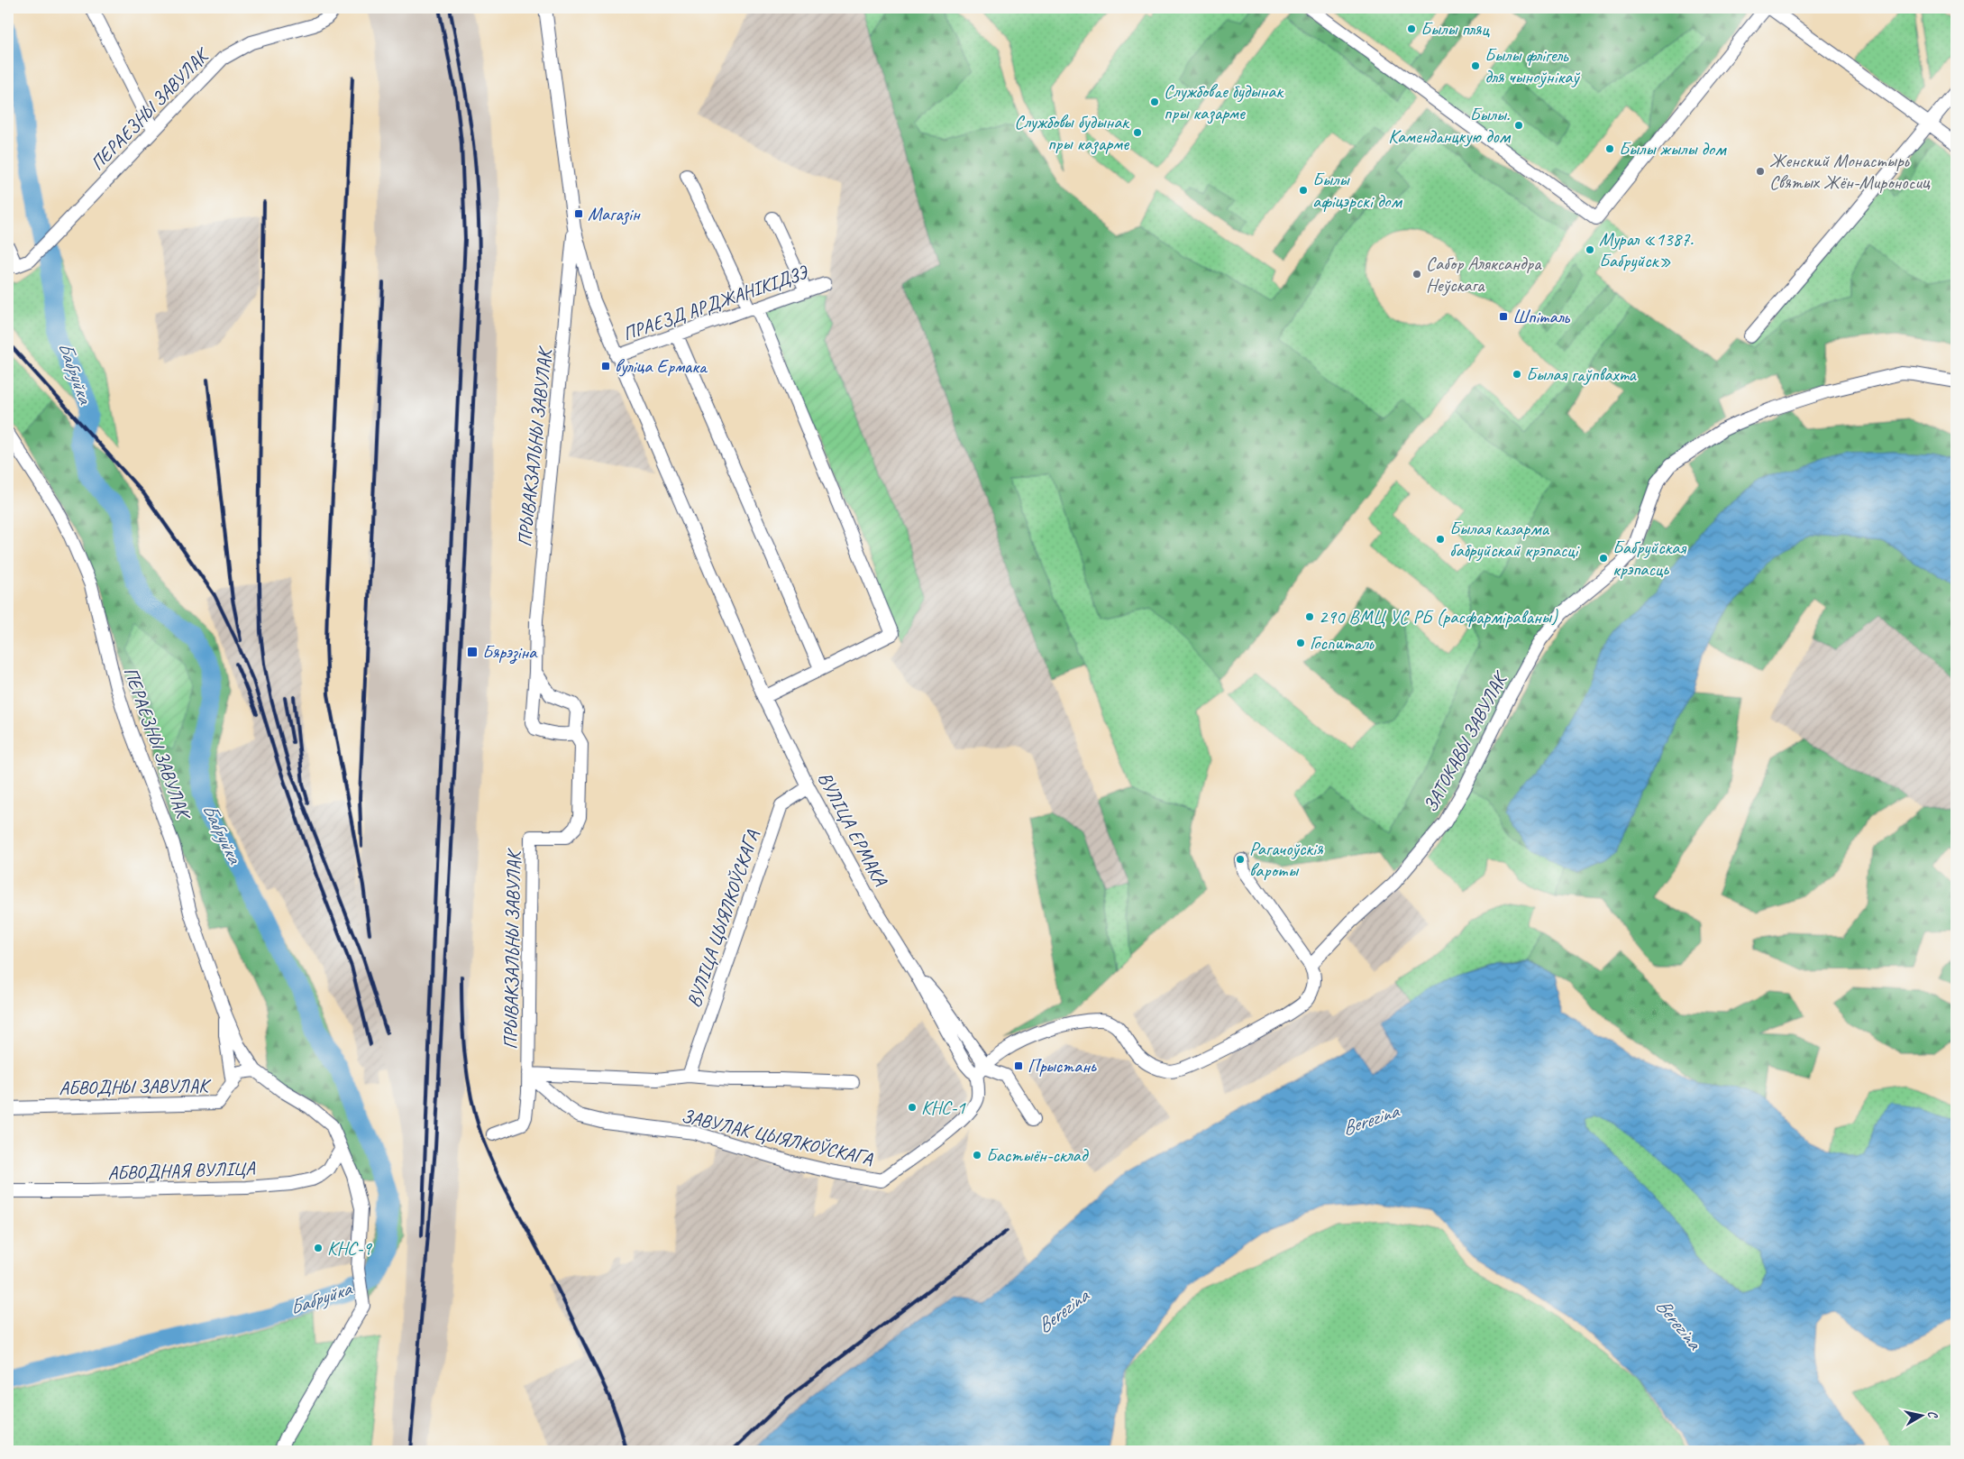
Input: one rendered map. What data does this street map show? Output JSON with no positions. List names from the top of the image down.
{
  "streets": {
    "street": [
      "ПЕРАЕЗНЫ ЗАВУЛАК",
      "ПРАЕЗД АРДЖАНІКІДЗЭ",
      "ПРЫВАКЗАЛЬНЫ ЗАВУЛАК",
      "ЗАТОКАВЫ ЗАВУЛАК",
      "ВУЛІЦА ЕРМАКА",
      "ВУЛІЦА ЦЫЯЛКОЎСКАГА",
      "АБВОДНЫ ЗАВУЛАК",
      "ЗАВУЛАК ЦЫЯЛКОЎСКАГА",
      "АБВОДНАЯ ВУЛІЦА"
    ]
  },
  "crossings": [
    ["ПЕРАЕЗНЫ ЗАВУЛАК", "АБВОДНЫ ЗАВУЛАК"],
    ["ПРАЕЗД АРДЖАНІКІДЗЭ", "ВУЛІЦА ЕРМАКА"],
    ["ПРЫВАКЗАЛЬНЫ ЗАВУЛАК", "ВУЛІЦА ЕРМАКА"],
    ["ПРЫВАКЗАЛЬНЫ ЗАВУЛАК", "ЗАВУЛАК ЦЫЯЛКОЎСКАГА"],
    ["ВУЛІЦА ЕРМАКА", "ВУЛІЦА ЦЫЯЛКОЎСКАГА"],
    ["ВУЛІЦА ЕРМАКА", "ЗАВУЛАК ЦЫЯЛКОЎСКАГА"],
    ["ВУЛІЦА ЦЫЯЛКОЎСКАГА", "ЗАВУЛАК ЦЫЯЛКОЎСКАГА"]
  ],
  "water": ["Бабруйка", "Berezina"],
  "places": {
    "other": [
      "Былы пляц",
      "Былы флігель для чыноўнікаў",
      "Службовае будынак пры казарме",
      "Былы. Каменданцкую дом",
      "Службовы будынак пры казарме",
      "Былы жылы дом",
      "Женский Монастырь Святых Жён-Мироносиц",
      "Былы афіцэрскі дом",
      "Мурал «1387. Бабруйск»",
      "Сабор Аляксандра Неўскага",
      "Былая гаўпвахта",
      "Былая казарма бабруйскай крэпасці",
      "Бабруйская крэпасць",
      "290 ВМЦ УС РБ (расфарміраваны)",
      "Госпиталь",
      "Рагачоўскія вароты",
      "КНС-1",
      "Бастыён-склад",
      "КНС-9"
    ],
    "transit": [
      "Магазін",
      "Шпіталь",
      "вуліца Ермака",
      "Бярэзіна",
      "Прыстань"
    ]
  },
  "north": "right"
}
